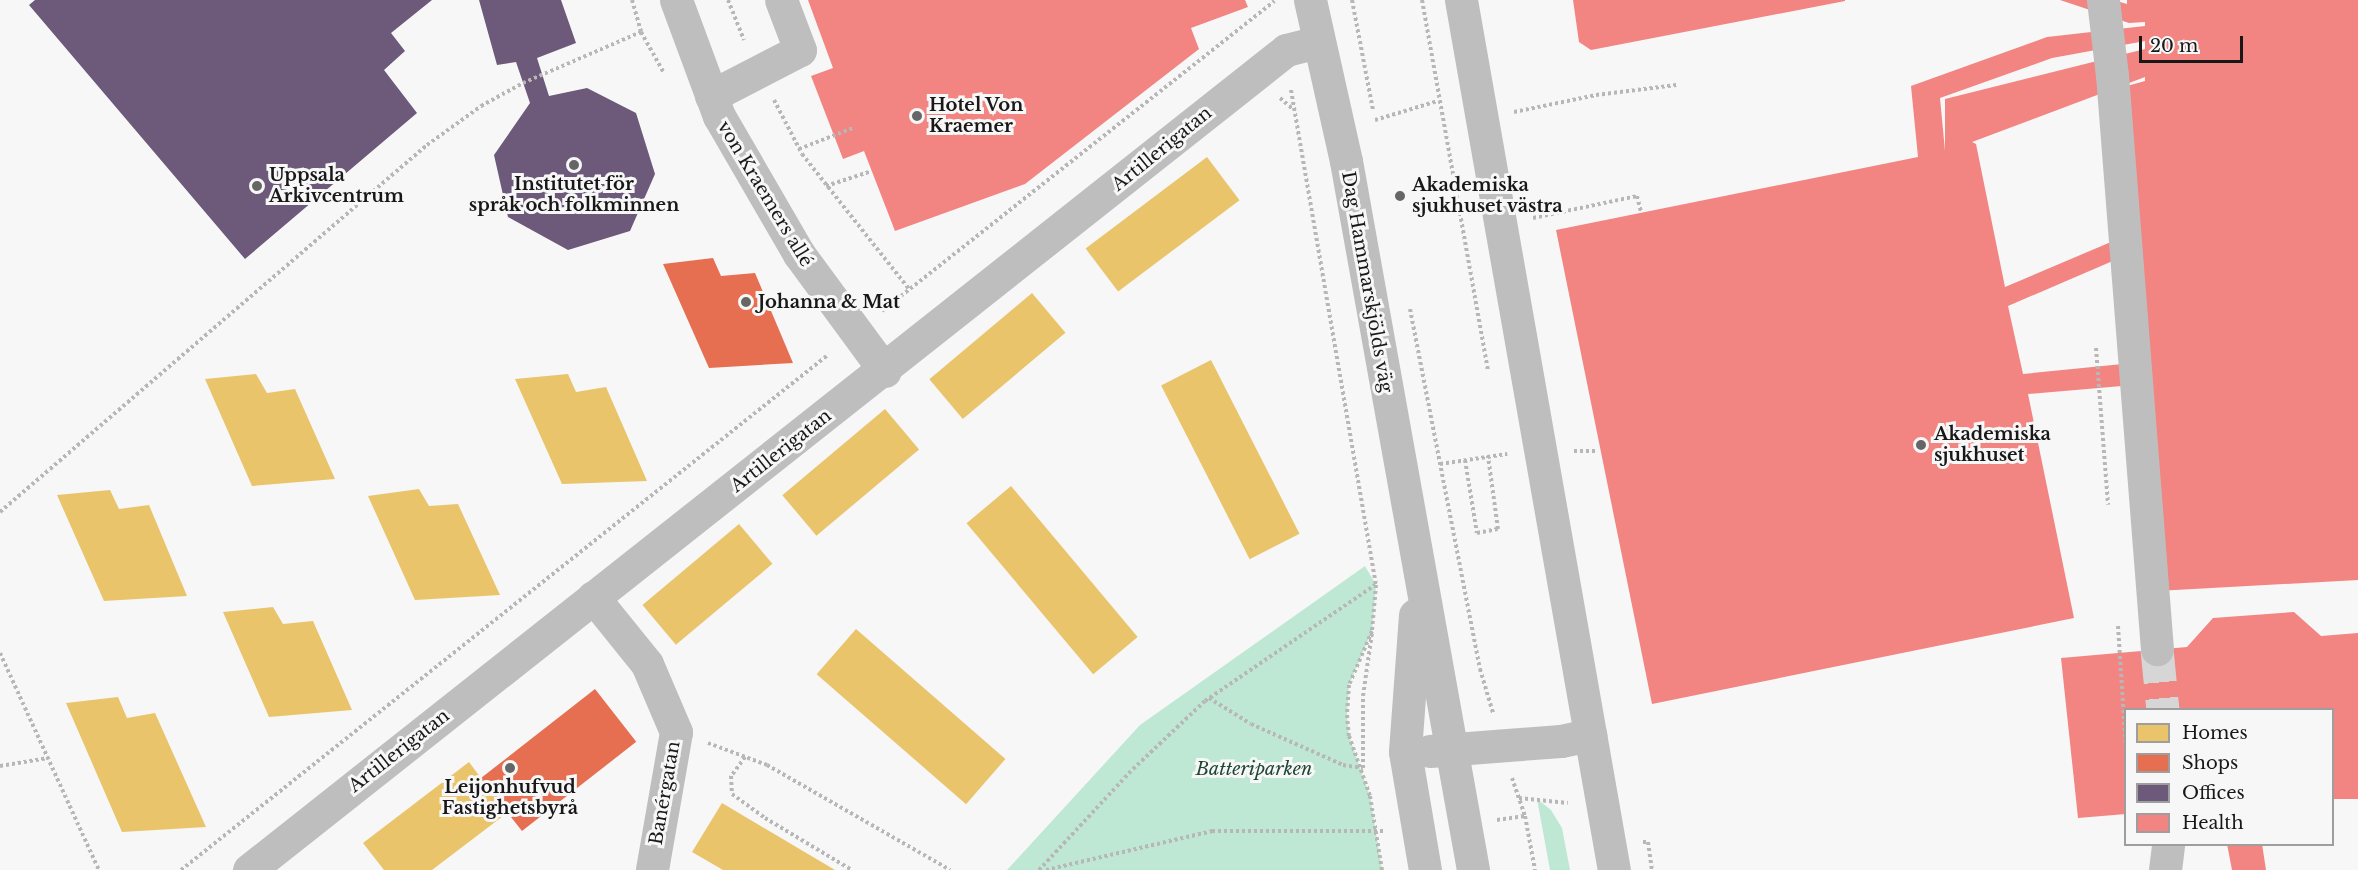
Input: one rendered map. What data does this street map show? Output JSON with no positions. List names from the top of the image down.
{
  "streets": {
    "street": [
      "Artillerigatan",
      "von Kraemers allé",
      "Dag Hammarskjölds väg",
      "Banérgatan"
    ]
  },
  "crossings": [
    ["Artillerigatan", "von Kraemers allé"],
    ["Artillerigatan", "Dag Hammarskjölds väg"],
    ["Artillerigatan", "Banérgatan"]
  ],
  "parks": ["Batteriparken"],
  "places": [
    "Hotel Von Kraemer",
    "Institutet för språk och folkminnen",
    "Uppsala Arkivcentrum",
    "Akademiska sjukhuset västra",
    "Johanna & Mat",
    "Akademiska sjukhuset",
    "Leijonhufvud Fastighetsbyrå"
  ],
  "legend": [
    "Homes",
    "Shops",
    "Offices",
    "Health"
  ],
  "scale_bar": "20 m"
}
